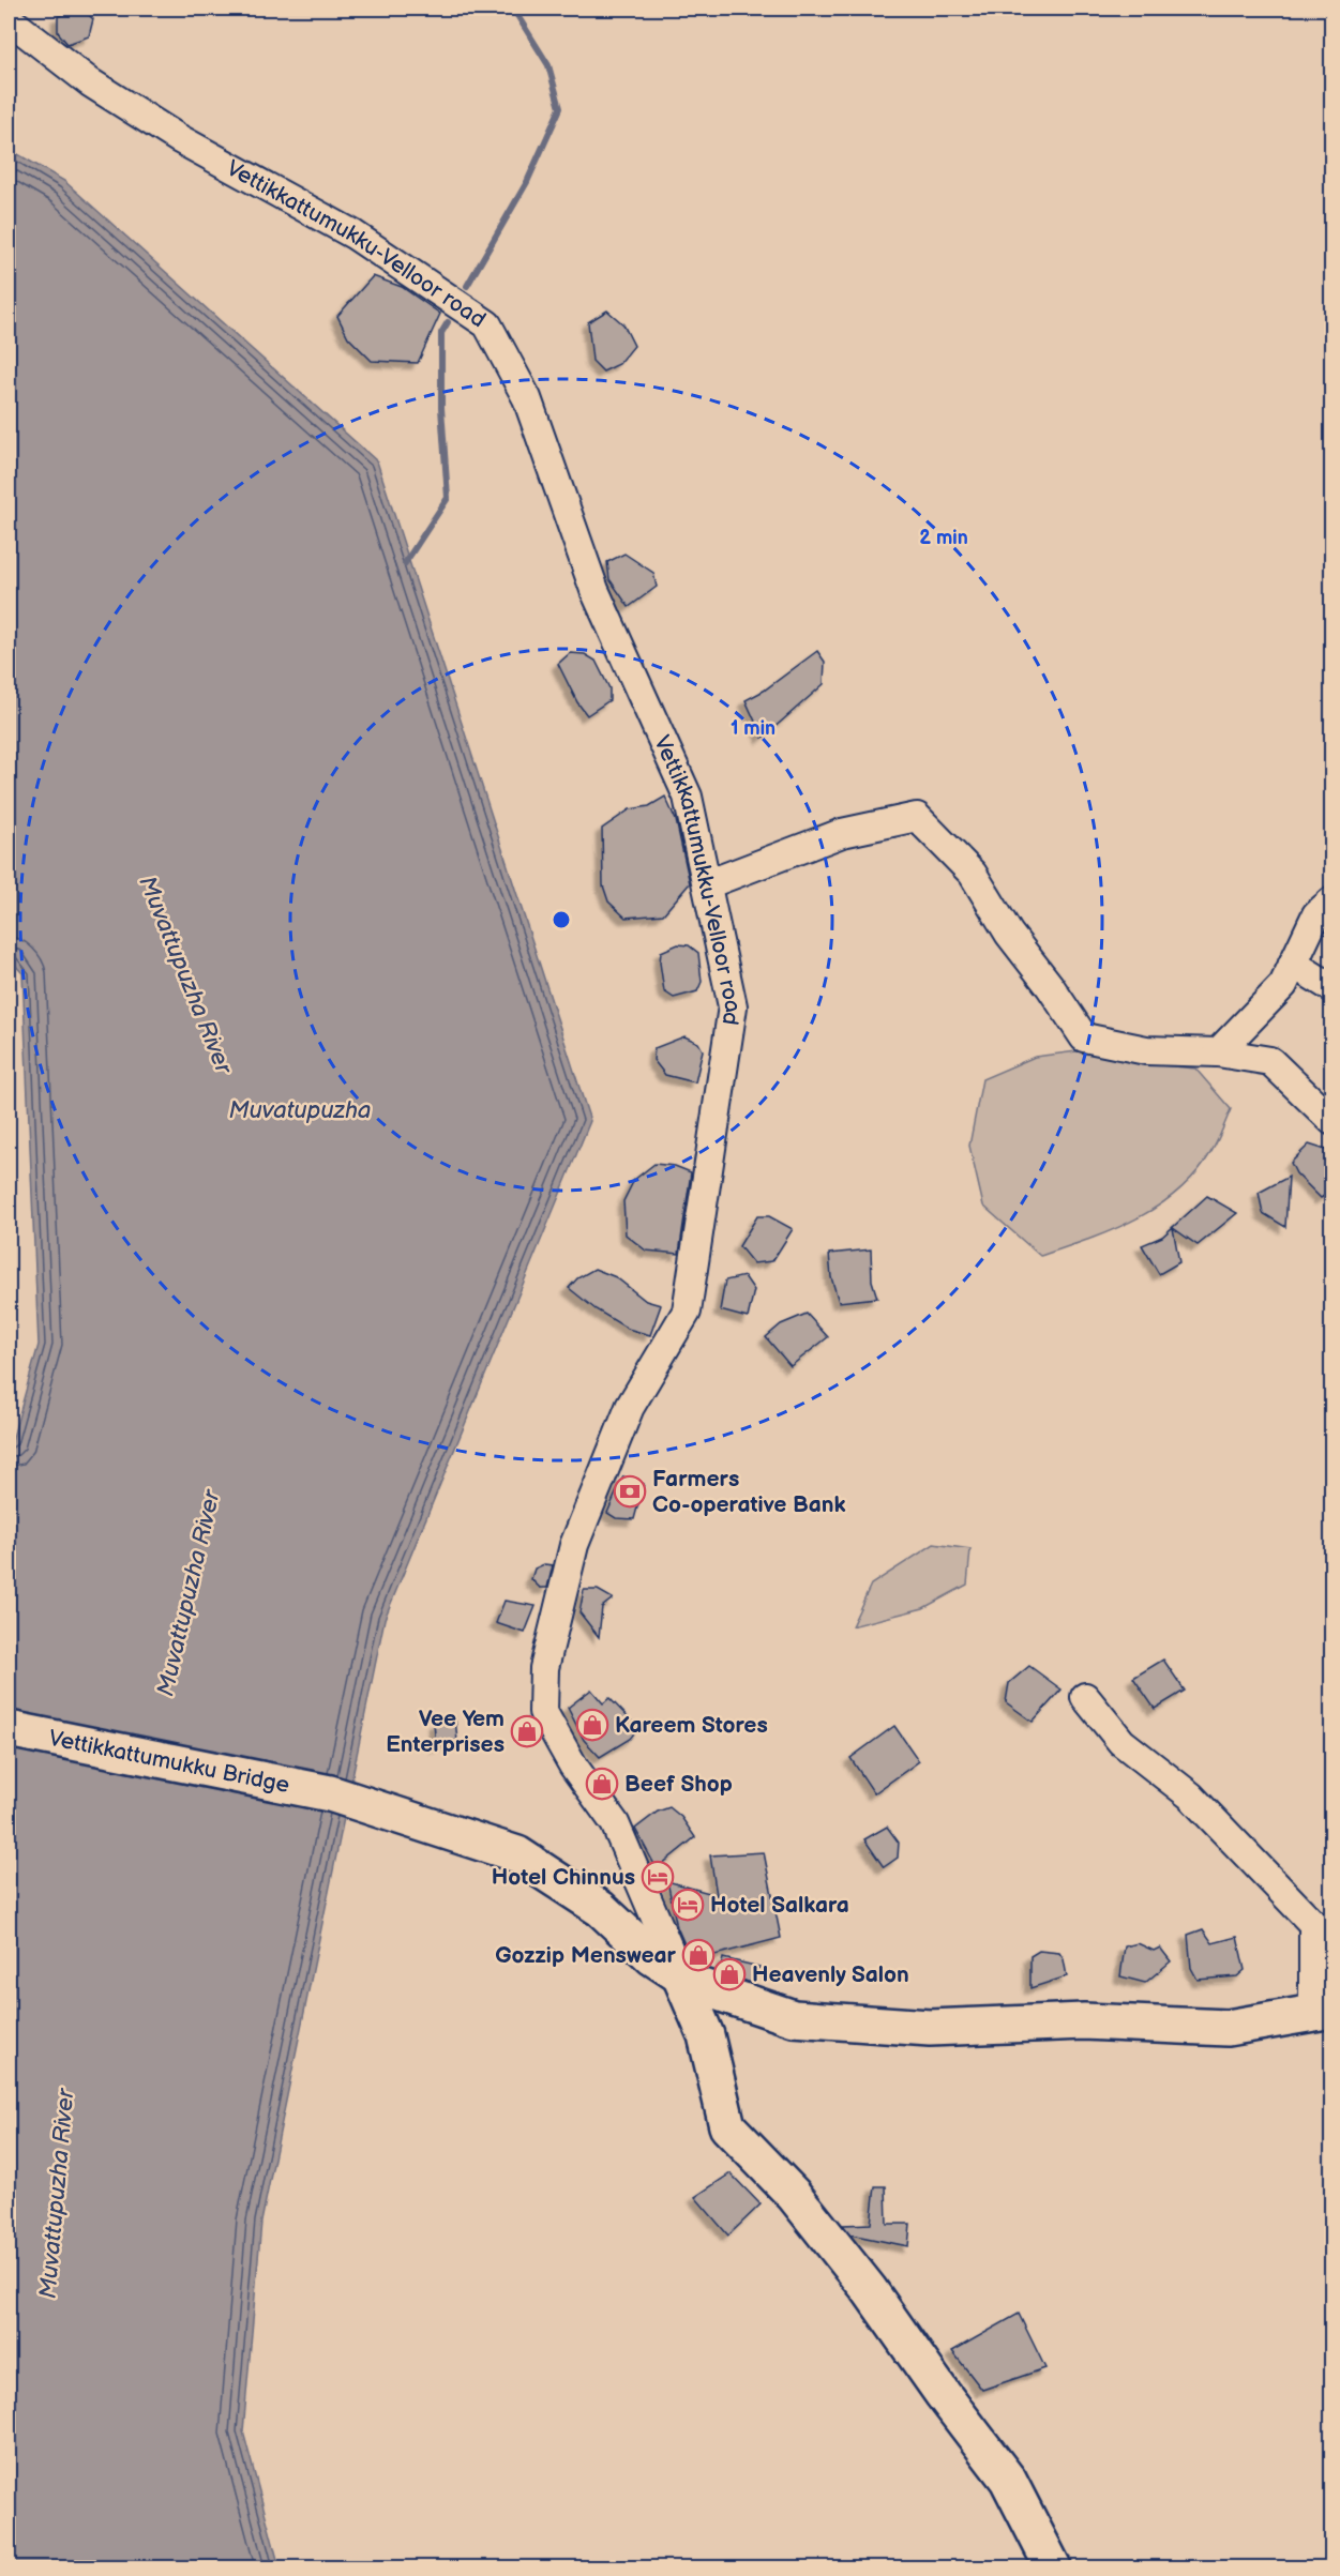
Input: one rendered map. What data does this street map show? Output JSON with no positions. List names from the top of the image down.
{
  "streets": {
    "main road": ["Vettikkattumukku Bridge"],
    "street": ["Vettikkattumukku-Velloor road"]
  },
  "crossings": [
    ["Vettikkattumukku-Velloor road", "Vettikkattumukku Bridge"]
  ],
  "water": ["Muvattupuzha River", "Muvatupuzha"],
  "places": {
    "bank": ["Farmers Co-operative Bank"],
    "shop": [
      "Kareem Stores",
      "Vee Yem Enterprises",
      "Beef Shop",
      "Gozzip Menswear",
      "Heavenly Salon"
    ],
    "hotel": ["Hotel Chinnus", "Hotel Salkara"]
  },
  "rings": ["2 min", "1 min"]
}
